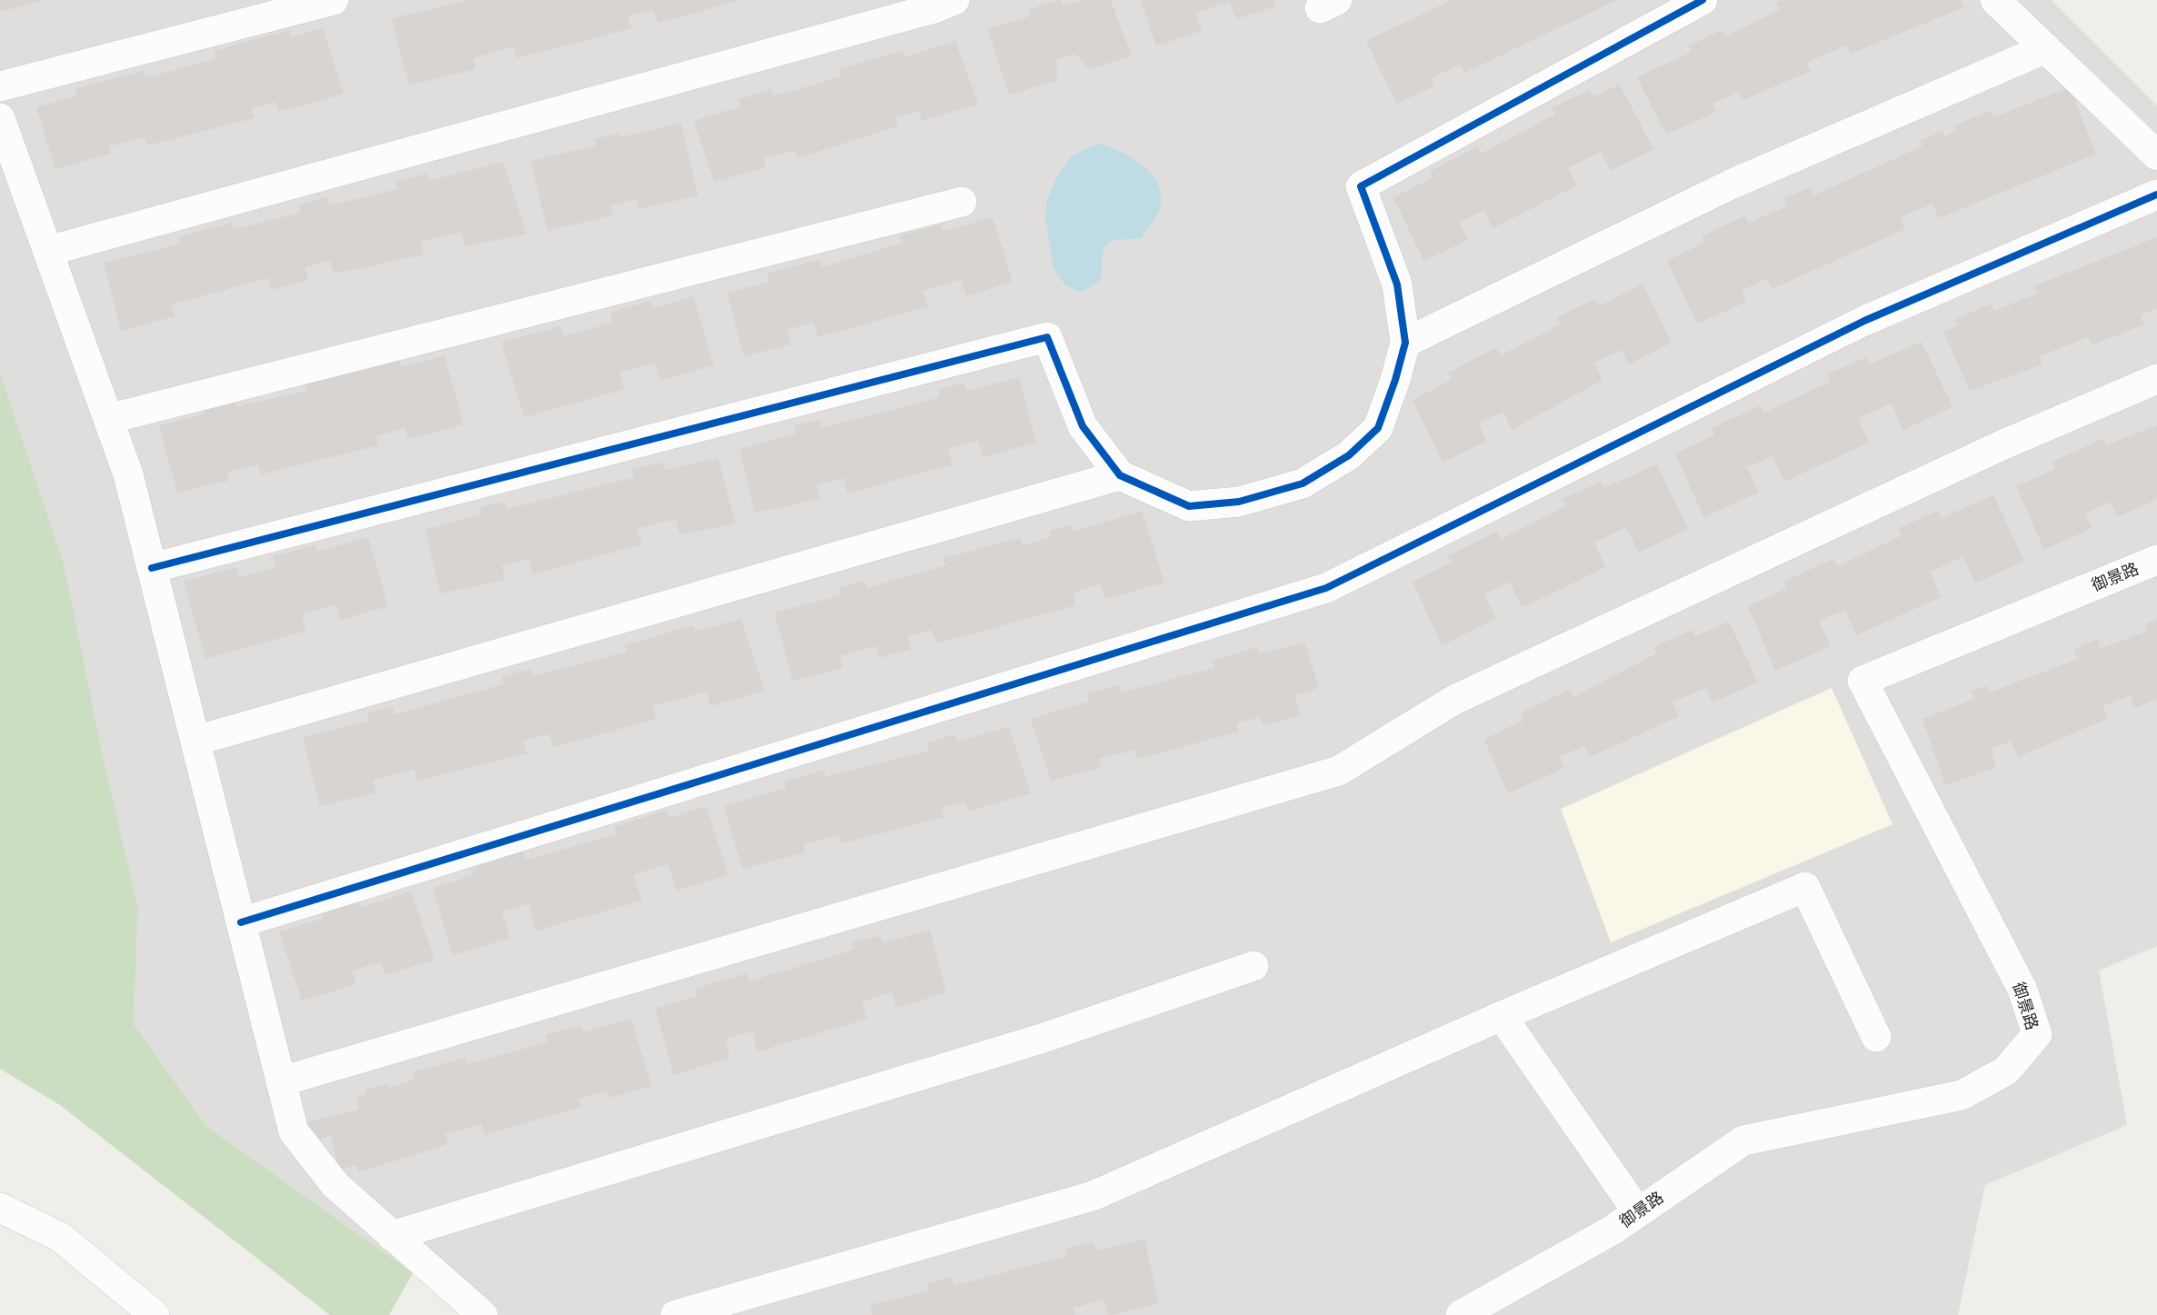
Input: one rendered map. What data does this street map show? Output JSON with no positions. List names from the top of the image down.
{
  "streets": {
    "street": ["御景路"]
  }
}
